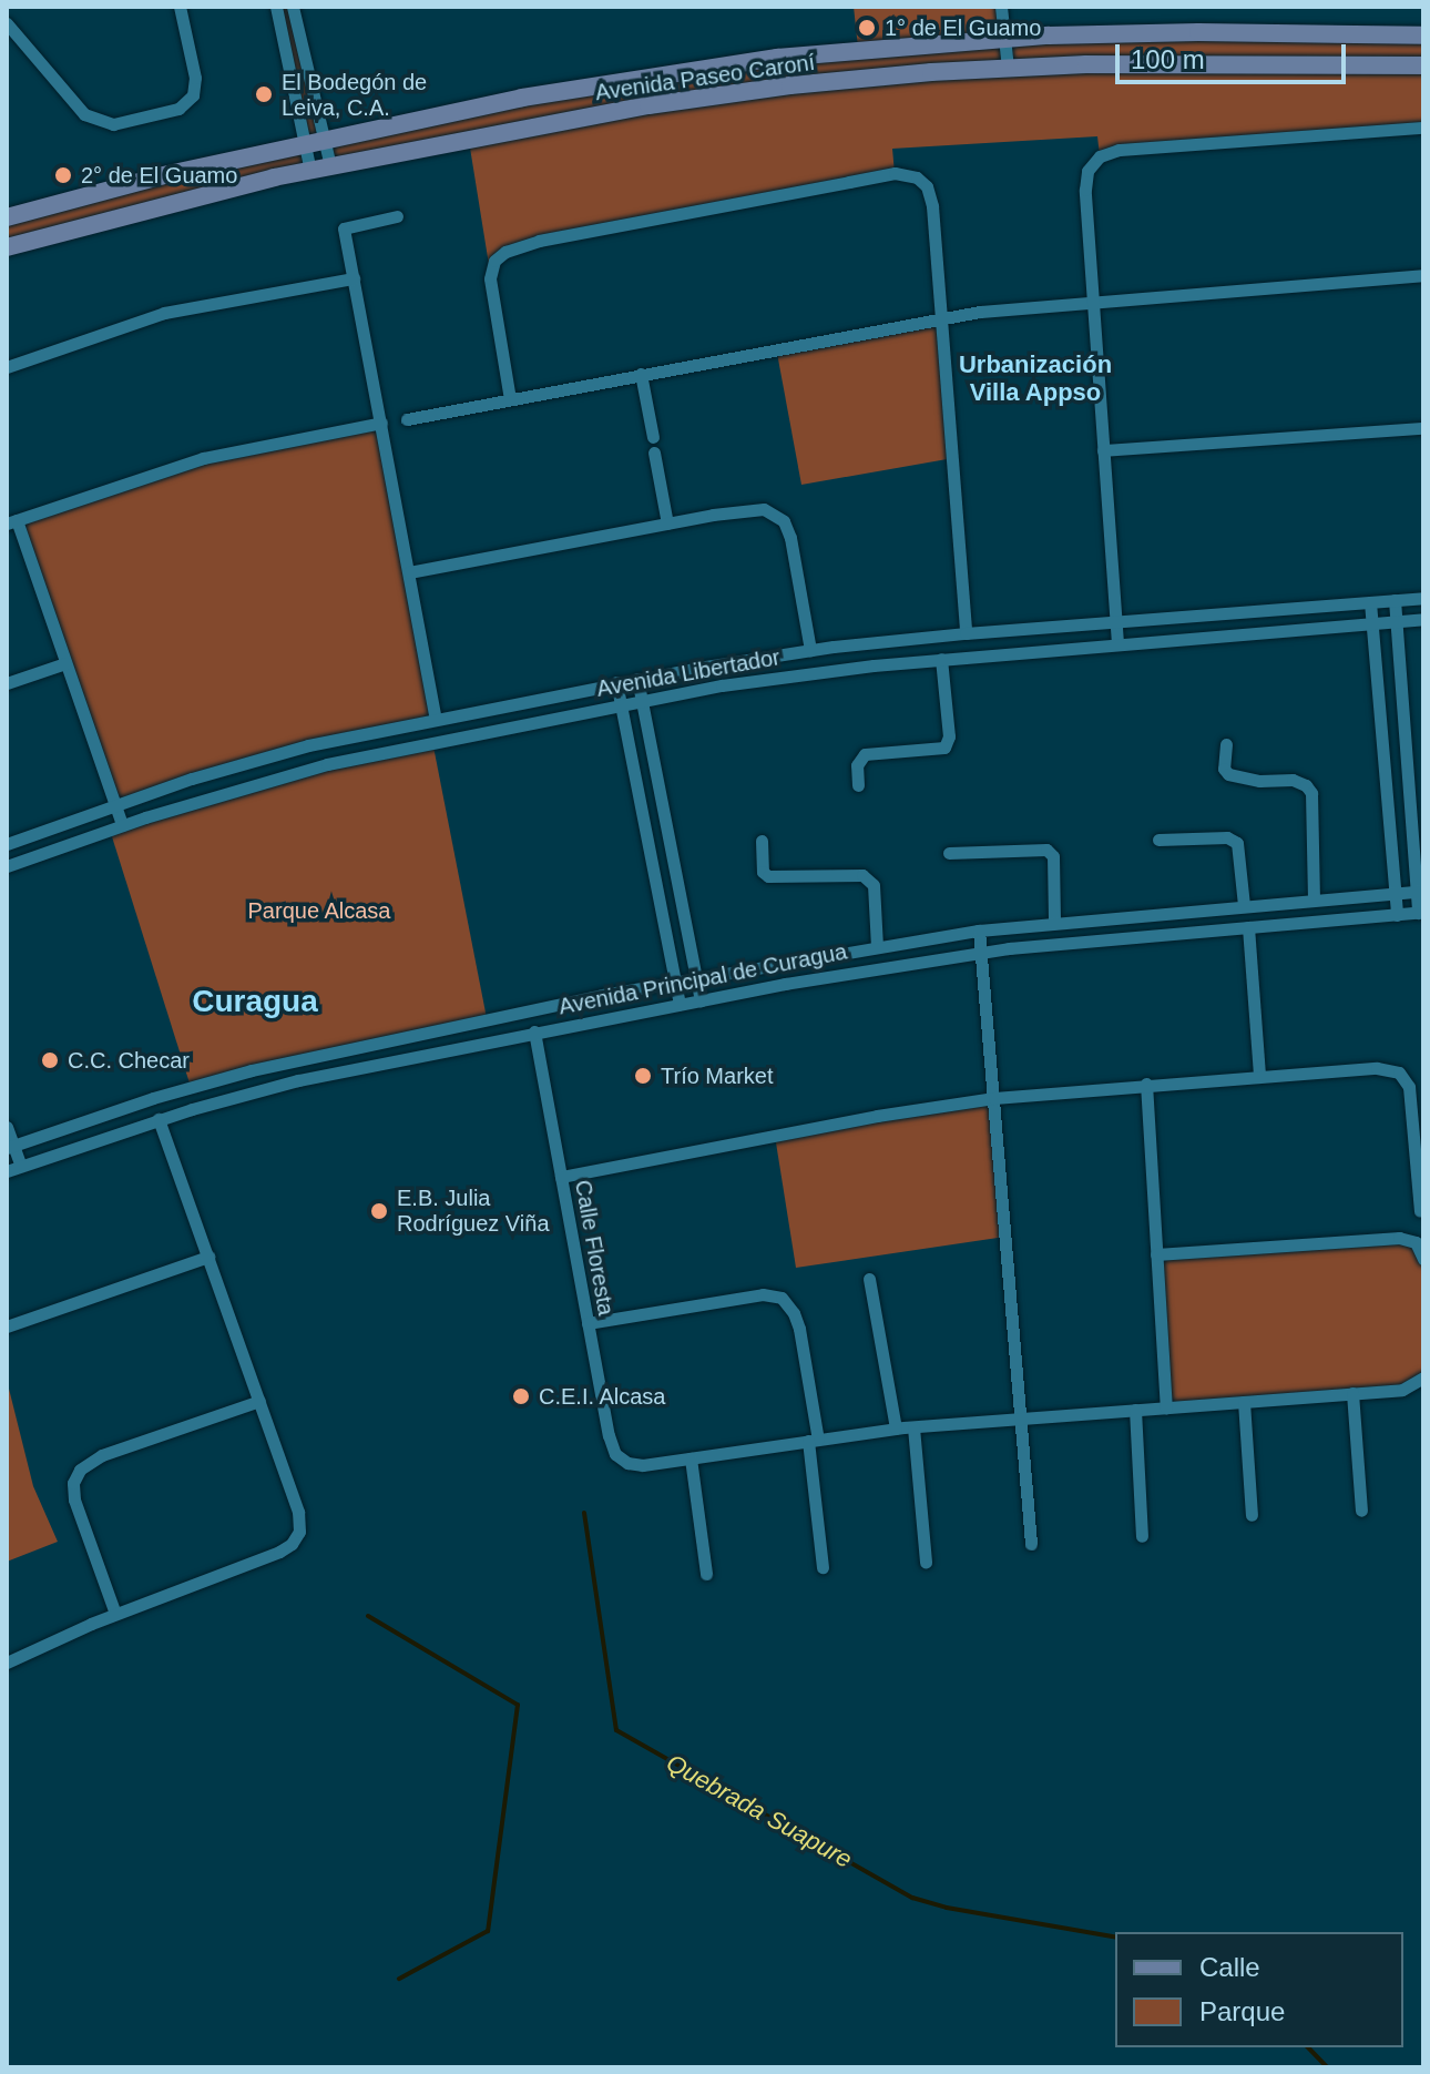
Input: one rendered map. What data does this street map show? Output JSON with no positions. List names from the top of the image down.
{
  "streets": {
    "street": [
      "Avenida Paseo Caroní",
      "Avenida Libertador",
      "Avenida Principal de Curagua",
      "Calle Floresta"
    ]
  },
  "crossings": [
    ["Avenida Principal de Curagua", "Calle Floresta"]
  ],
  "districts": ["Urbanización Villa Appso", "Curagua"],
  "water": ["Quebrada Suapure"],
  "parks": ["Parque Alcasa"],
  "places": [
    "1° de El Guamo",
    "El Bodegón de Leiva, C.A.",
    "2° de El Guamo",
    "C.C. Checar",
    "Trío Market",
    "E.B. Julia Rodríguez Viña",
    "C.E.I. Alcasa"
  ],
  "legend": ["Calle", "Parque"],
  "scale_bar": "100 m"
}
